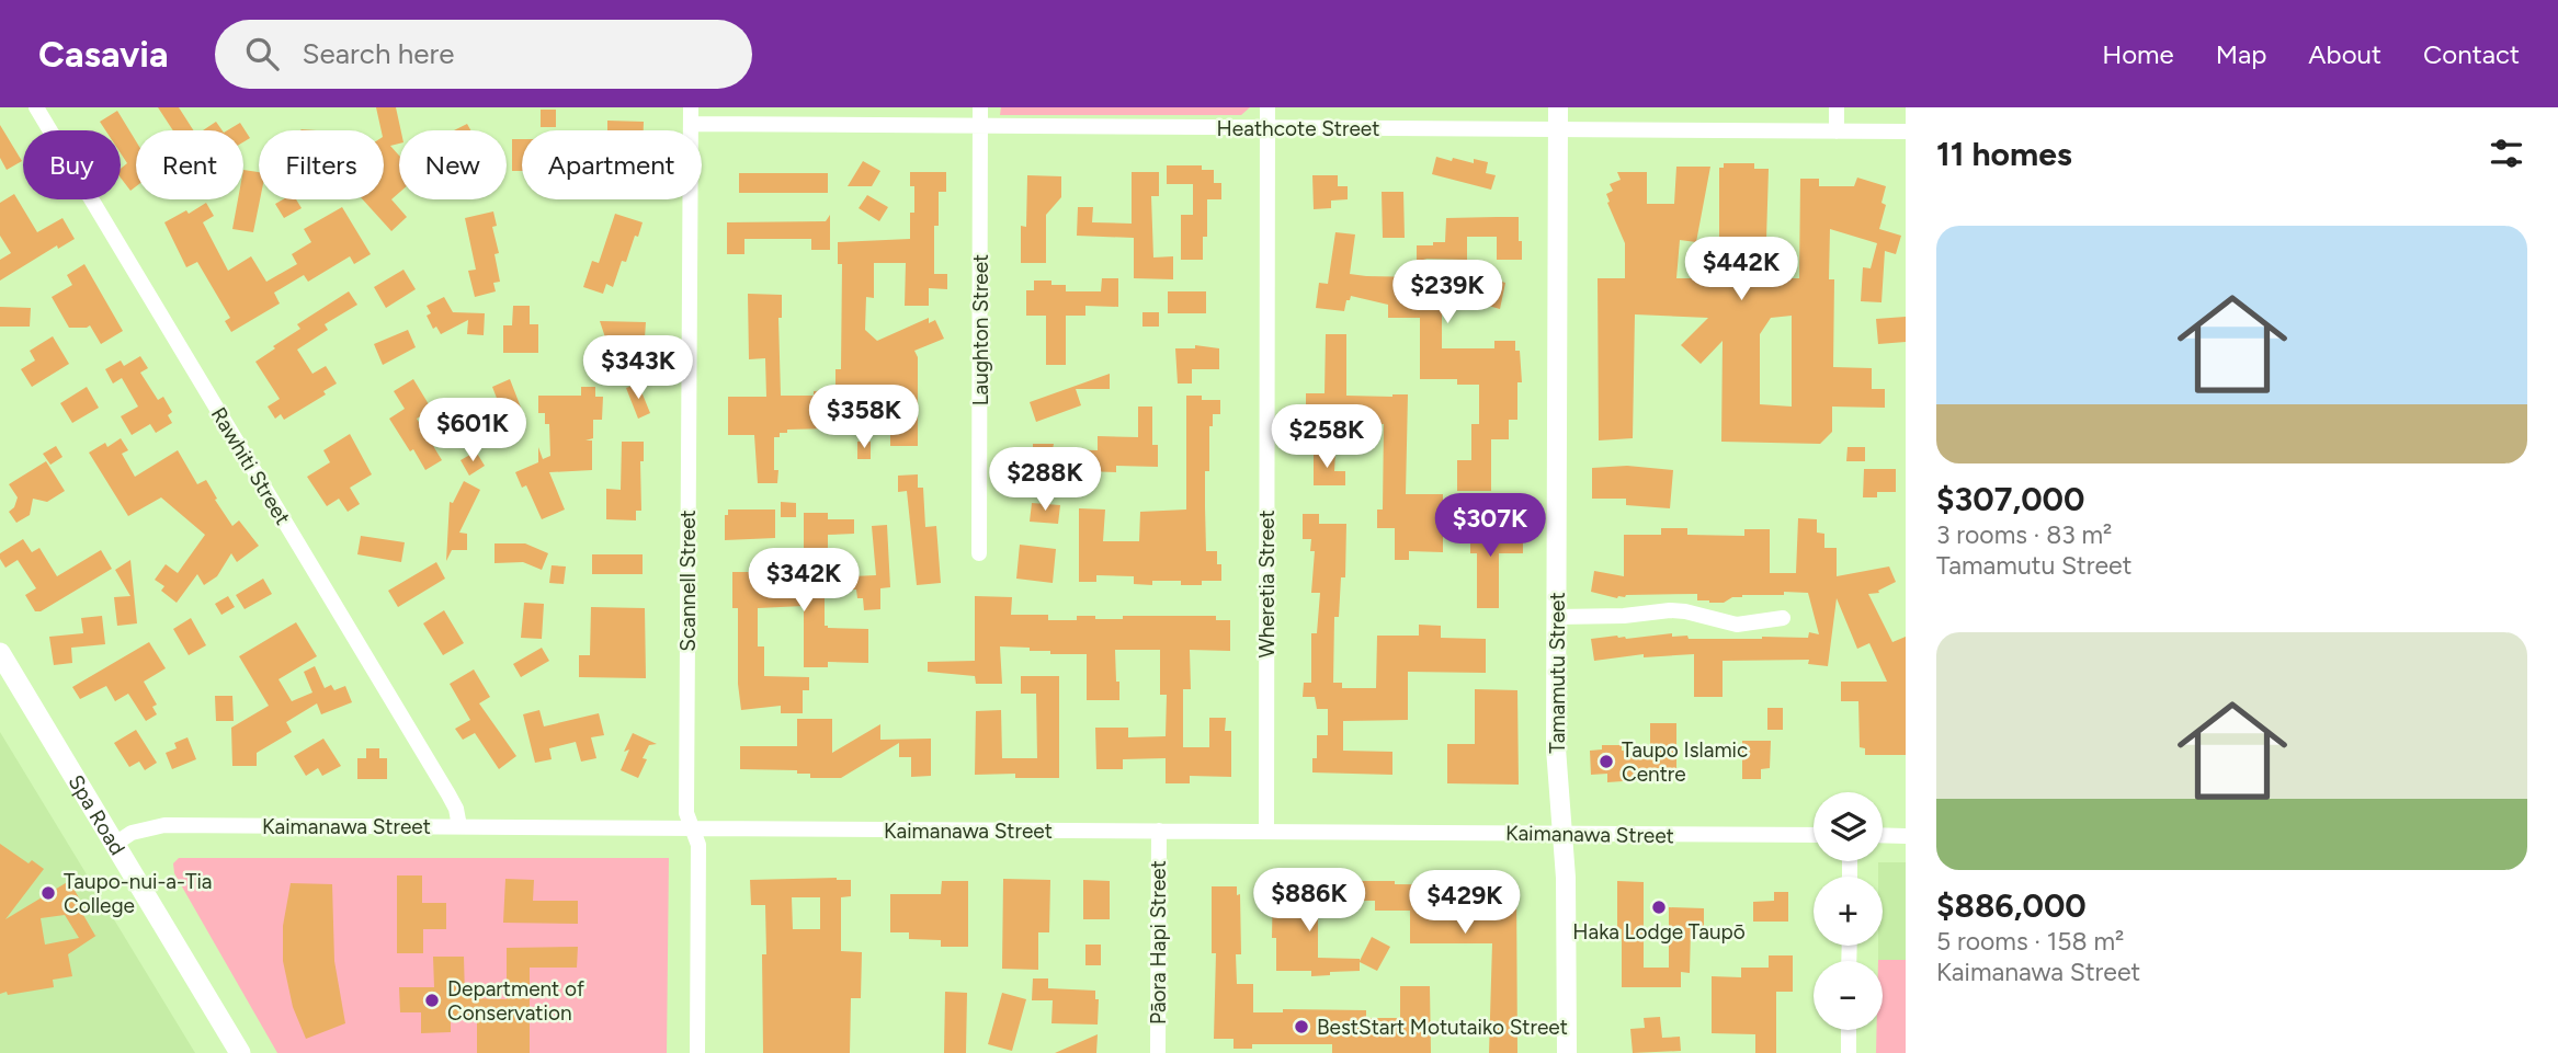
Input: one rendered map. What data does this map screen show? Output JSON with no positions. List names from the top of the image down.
{
  "streets": {
    "main road": ["Spa Road"],
    "street": [
      "Heathcote Street",
      "Laughton Street",
      "Rawhiti Street",
      "Scannell Street",
      "Wheretia Street",
      "Tamamutu Street",
      "Kaimanawa Street",
      "Pāora Hapi Street"
    ]
  },
  "crossings": [
    ["Heathcote Street", "Laughton Street"],
    ["Heathcote Street", "Scannell Street"],
    ["Heathcote Street", "Wheretia Street"],
    ["Heathcote Street", "Tamamutu Street"],
    ["Rawhiti Street", "Kaimanawa Street"],
    ["Scannell Street", "Kaimanawa Street"],
    ["Wheretia Street", "Kaimanawa Street"],
    ["Tamamutu Street", "Kaimanawa Street"],
    ["Spa Road", "Kaimanawa Street"],
    ["Kaimanawa Street", "Pāora Hapi Street"]
  ],
  "places": [
    "Taupo Islamic Centre",
    "Taupo-nui-a-Tia College",
    "Haka Lodge Taupō",
    "Department of Conservation",
    "BestStart Motutaiko Street"
  ],
  "page": {
    "header": "Casavia",
    "search": "Search here",
    "nav": [
      "Home",
      "Map",
      "About",
      "Contact"
    ],
    "heading": "11 homes",
    "chip": [
      "Buy",
      "Rent",
      "Filters",
      "New",
      "Apartment"
    ],
    "list": [
      {
        "name": "$307,000",
        "note": "3 rooms · 83 m² · Tamamutu Street"
      },
      {
        "name": "$886,000",
        "note": "5 rooms · 158 m² · Kaimanawa Street"
      }
    ],
    "price": [
      "$442K",
      "$239K",
      "$343K",
      "$358K",
      "$601K",
      "$258K",
      "$288K",
      "$307K",
      "$342K",
      "$886K",
      "$429K"
    ],
    "map_buttons": ["+", "−"]
  }
}
